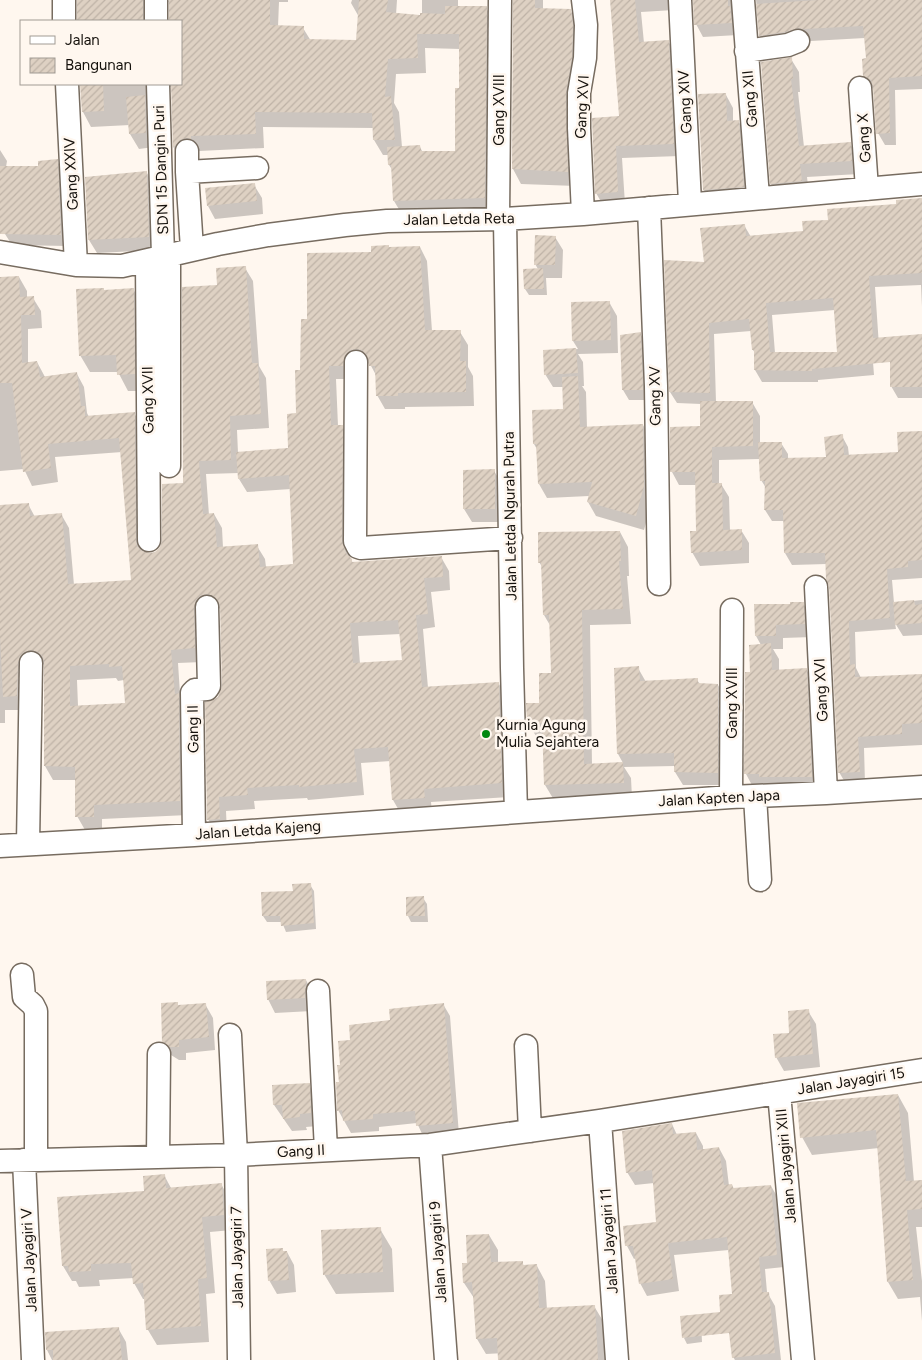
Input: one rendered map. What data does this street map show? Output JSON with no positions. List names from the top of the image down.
{
  "streets": {
    "street": [
      "Gang XII",
      "Gang XIV",
      "Gang XVI",
      "Gang XVIII",
      "Gang X",
      "SDN 15 Dangin Puri",
      "Gang XXIV",
      "Jalan Letda Reta",
      "Gang XV",
      "Gang XVII",
      "Jalan Letda Ngurah Putra",
      "Gang II",
      "Jalan Kapten Japa",
      "Jalan Letda Kajeng",
      "Jalan Jayagiri 15",
      "Jalan Jayagiri XIII",
      "Jalan Jayagiri 11",
      "Jalan Jayagiri 9",
      "Jalan Jayagiri 7",
      "Jalan Jayagiri V"
    ]
  },
  "crossings": [
    ["Gang XII", "Jalan Letda Reta"],
    ["Gang XIV", "Jalan Letda Reta"],
    ["Gang XVI", "Jalan Letda Reta"],
    ["Gang XVI", "Jalan Kapten Japa"],
    ["Gang XVIII", "Jalan Letda Reta"],
    ["Gang XVIII", "Jalan Letda Ngurah Putra"],
    ["Gang XVIII", "Jalan Kapten Japa"],
    ["Gang X", "Jalan Letda Reta"],
    ["SDN 15 Dangin Puri", "Jalan Letda Reta"],
    ["SDN 15 Dangin Puri", "Gang XVII"],
    ["Gang XXIV", "Jalan Letda Reta"],
    ["Jalan Letda Reta", "Gang XV"],
    ["Jalan Letda Reta", "Gang XVII"],
    ["Jalan Letda Reta", "Jalan Letda Ngurah Putra"],
    ["Jalan Letda Ngurah Putra", "Jalan Kapten Japa"],
    ["Jalan Letda Ngurah Putra", "Jalan Letda Kajeng"],
    ["Gang II", "Jalan Letda Kajeng"],
    ["Gang II", "Jalan Jayagiri XIII"],
    ["Gang II", "Jalan Jayagiri 11"],
    ["Gang II", "Jalan Jayagiri 9"],
    ["Gang II", "Jalan Jayagiri 7"],
    ["Gang II", "Jalan Jayagiri V"],
    ["Jalan Kapten Japa", "Jalan Letda Kajeng"],
    ["Jalan Jayagiri 15", "Jalan Jayagiri XIII"],
    ["Jalan Jayagiri XIII", "Jalan Jayagiri 11"]
  ],
  "places": ["Kurnia Agung Mulia Sejahtera"],
  "legend": ["Jalan", "Bangunan"]
}
